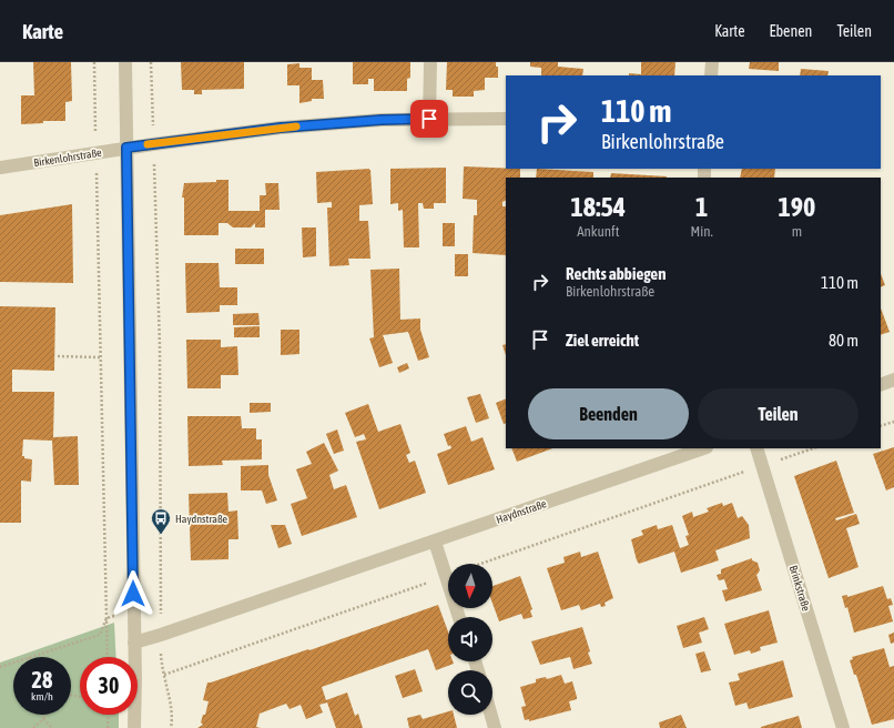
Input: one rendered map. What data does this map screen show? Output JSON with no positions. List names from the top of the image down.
{
  "streets": {
    "street": ["Birkenlohrstraße", "Haydnstraße", "Brinkstraße"]
  },
  "places": {
    "bus stop": ["Haydnstraße"]
  },
  "north": "bottom",
  "page": {
    "header": "Karte",
    "nav": ["Karte", "Ebenen", "Teilen"],
    "turn": ["110 m", "Birkenlohrstraße"],
    "eta": [
      "18:54",
      "Ankunft",
      "1",
      "Min.",
      "190",
      "m"
    ],
    "list": [
      {
        "name": "Rechts abbiegen",
        "note": "Birkenlohrstraße",
        "value": "110 m"
      },
      {
        "name": "Ziel erreicht",
        "value": "80 m"
      }
    ],
    "buttons": ["Beenden", "Teilen"],
    "speed": "28 km/h",
    "limit": "30"
  }
}
